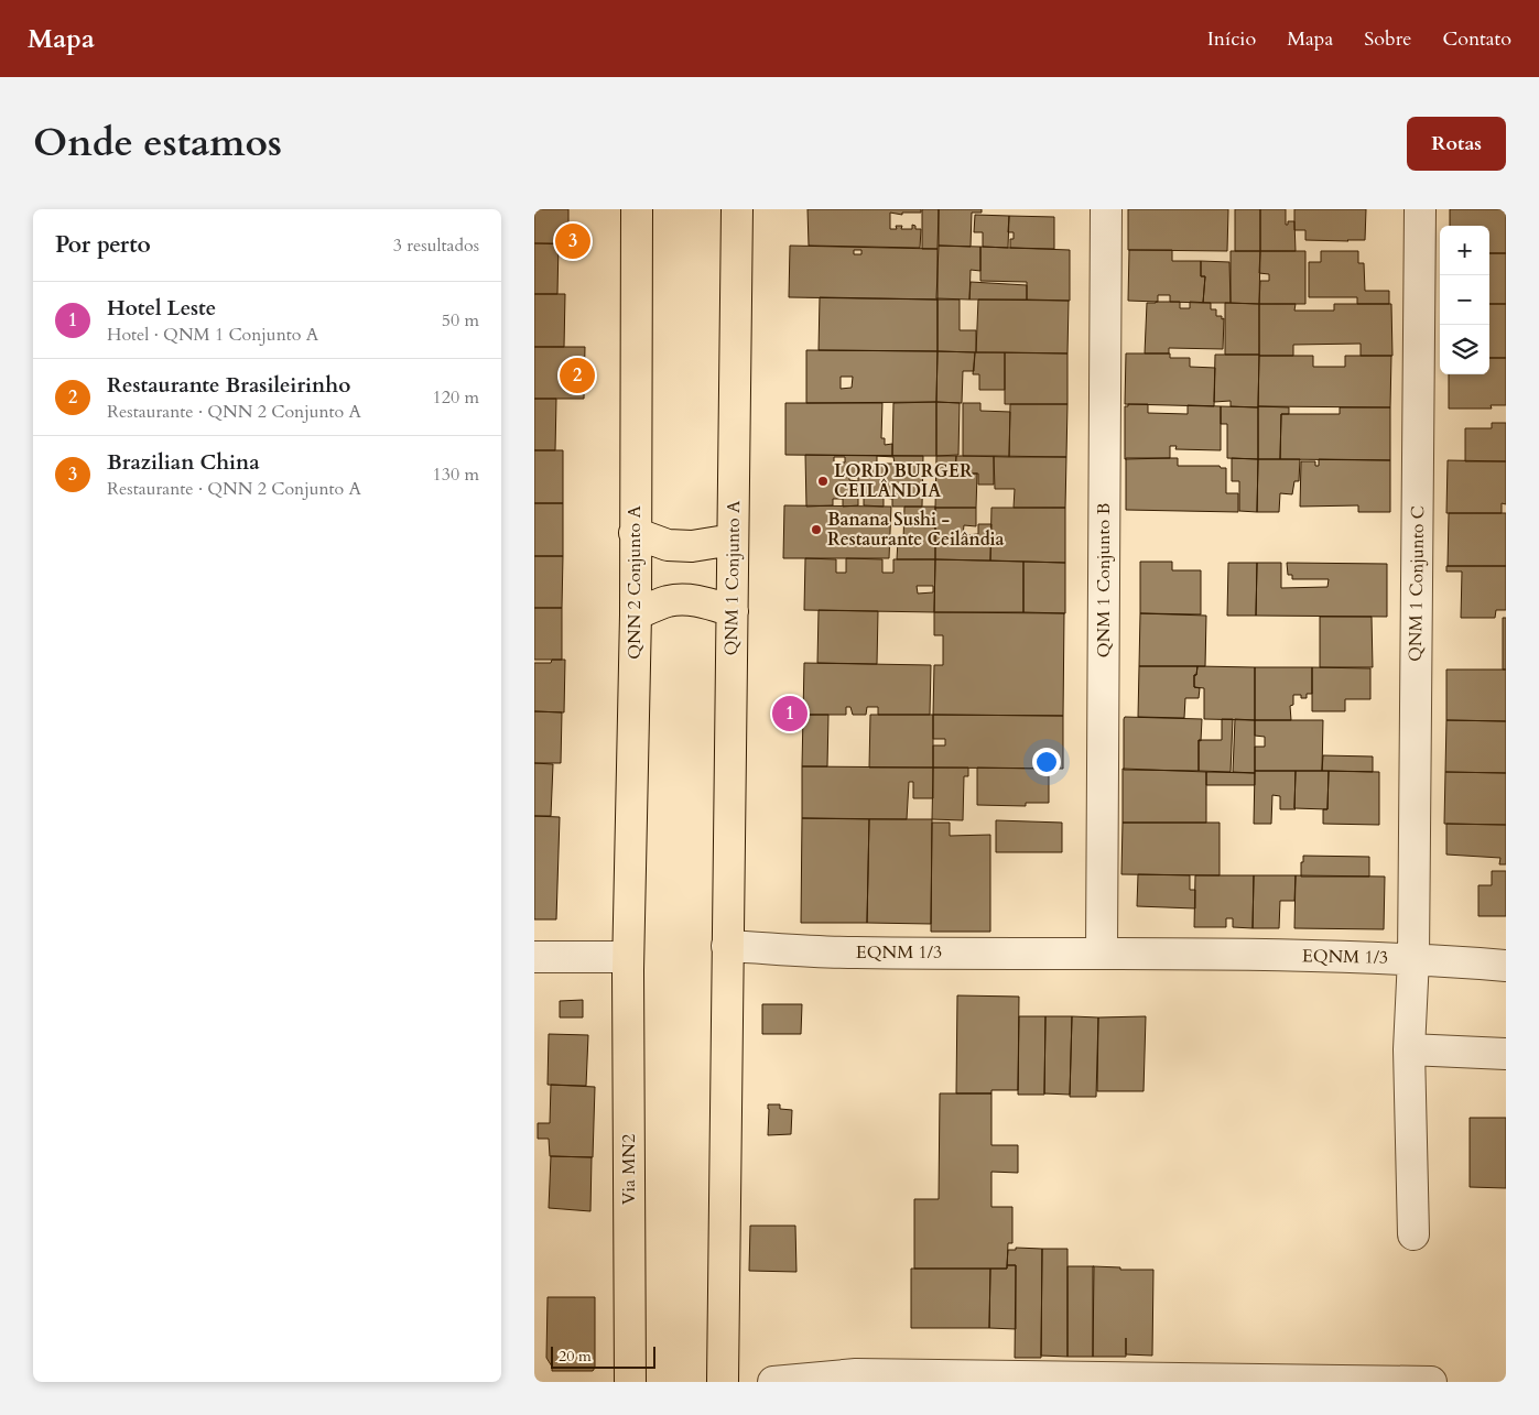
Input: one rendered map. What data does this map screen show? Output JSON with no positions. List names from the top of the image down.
{
  "streets": {
    "main road": ["QNM 1 Conjunto A", "QNN 2 Conjunto A", "Via MN2"],
    "street": ["QNM 1 Conjunto B", "QNM 1 Conjunto C", "EQNM 1/3"]
  },
  "crossings": [
    ["QNM 1 Conjunto A", "EQNM 1/3"],
    ["QNM 1 Conjunto B", "EQNM 1/3"],
    ["QNN 2 Conjunto A", "Via MN2"],
    ["QNM 1 Conjunto C", "EQNM 1/3"]
  ],
  "places": ["LORD BURGER CEILÂNDIA", "Banana Sushi - Restaurante Ceilândia"],
  "scale_bar": "20 m",
  "page": {
    "header": "Mapa",
    "nav": [
      "Início",
      "Mapa",
      "Sobre",
      "Contato"
    ],
    "title": "Onde estamos",
    "buttons": "Rotas",
    "heading": ["Por perto", "3 resultados"],
    "pins": ["3", "2", "1"],
    "map_buttons": ["+", "−"],
    "list": [
      {
        "mark": "1",
        "name": "Hotel Leste",
        "note": "Hotel · QNM 1 Conjunto A",
        "value": "50 m"
      },
      {
        "mark": "2",
        "name": "Restaurante Brasileirinho",
        "note": "Restaurante · QNN 2 Conjunto A",
        "value": "120 m"
      },
      {
        "mark": "3",
        "name": "Brazilian China",
        "note": "Restaurante · QNN 2 Conjunto A",
        "value": "130 m"
      }
    ],
    "scale": "20 m"
  }
}
